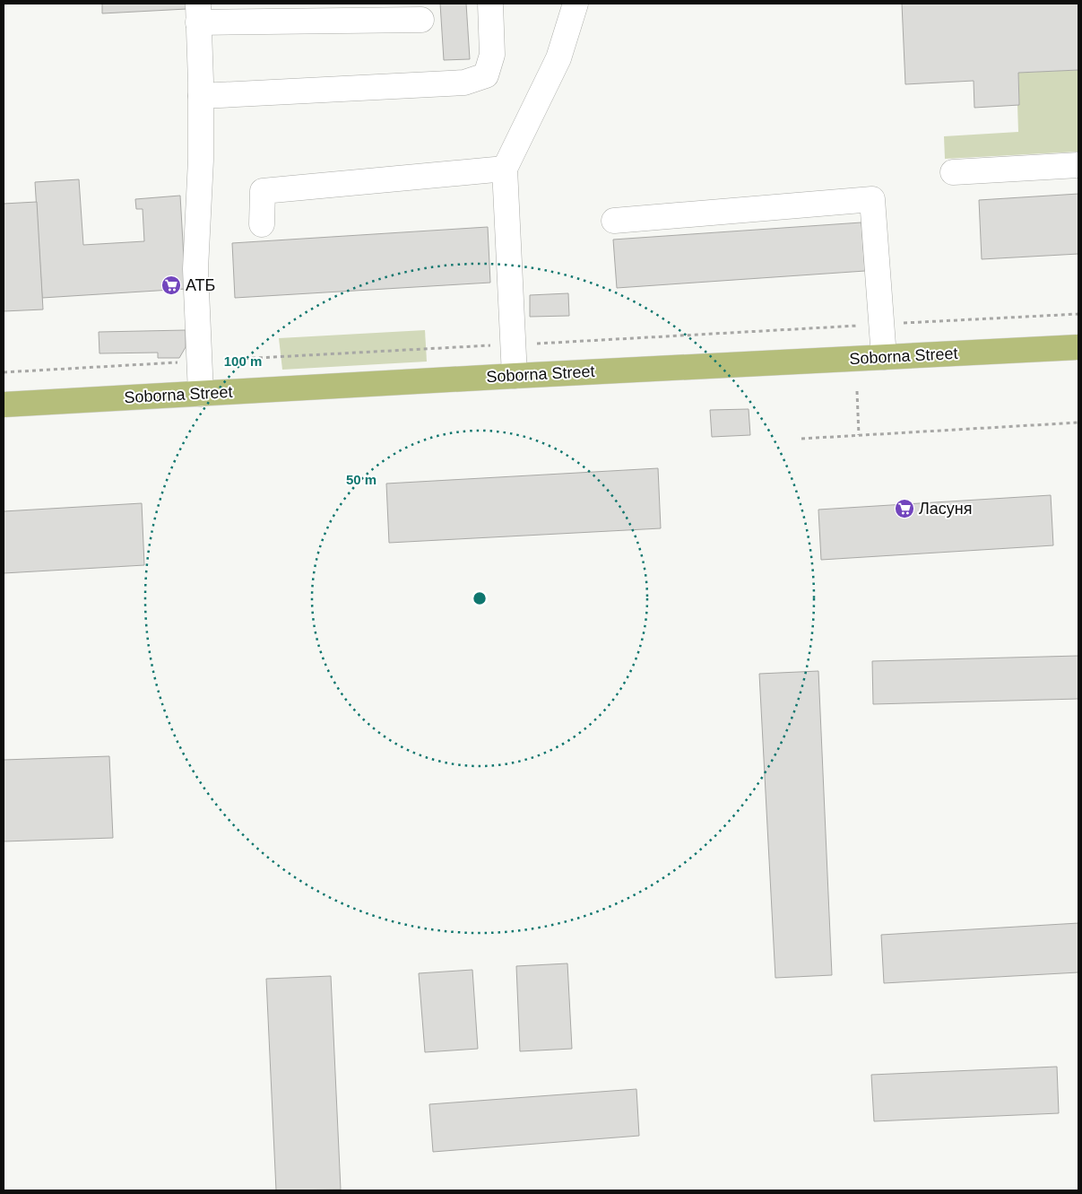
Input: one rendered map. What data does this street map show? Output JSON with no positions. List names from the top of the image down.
{
  "streets": {
    "main road": ["Soborna Street"]
  },
  "places": {
    "supermarket": ["АТБ", "Ласуня"]
  },
  "rings": ["100 m", "50 m"]
}
